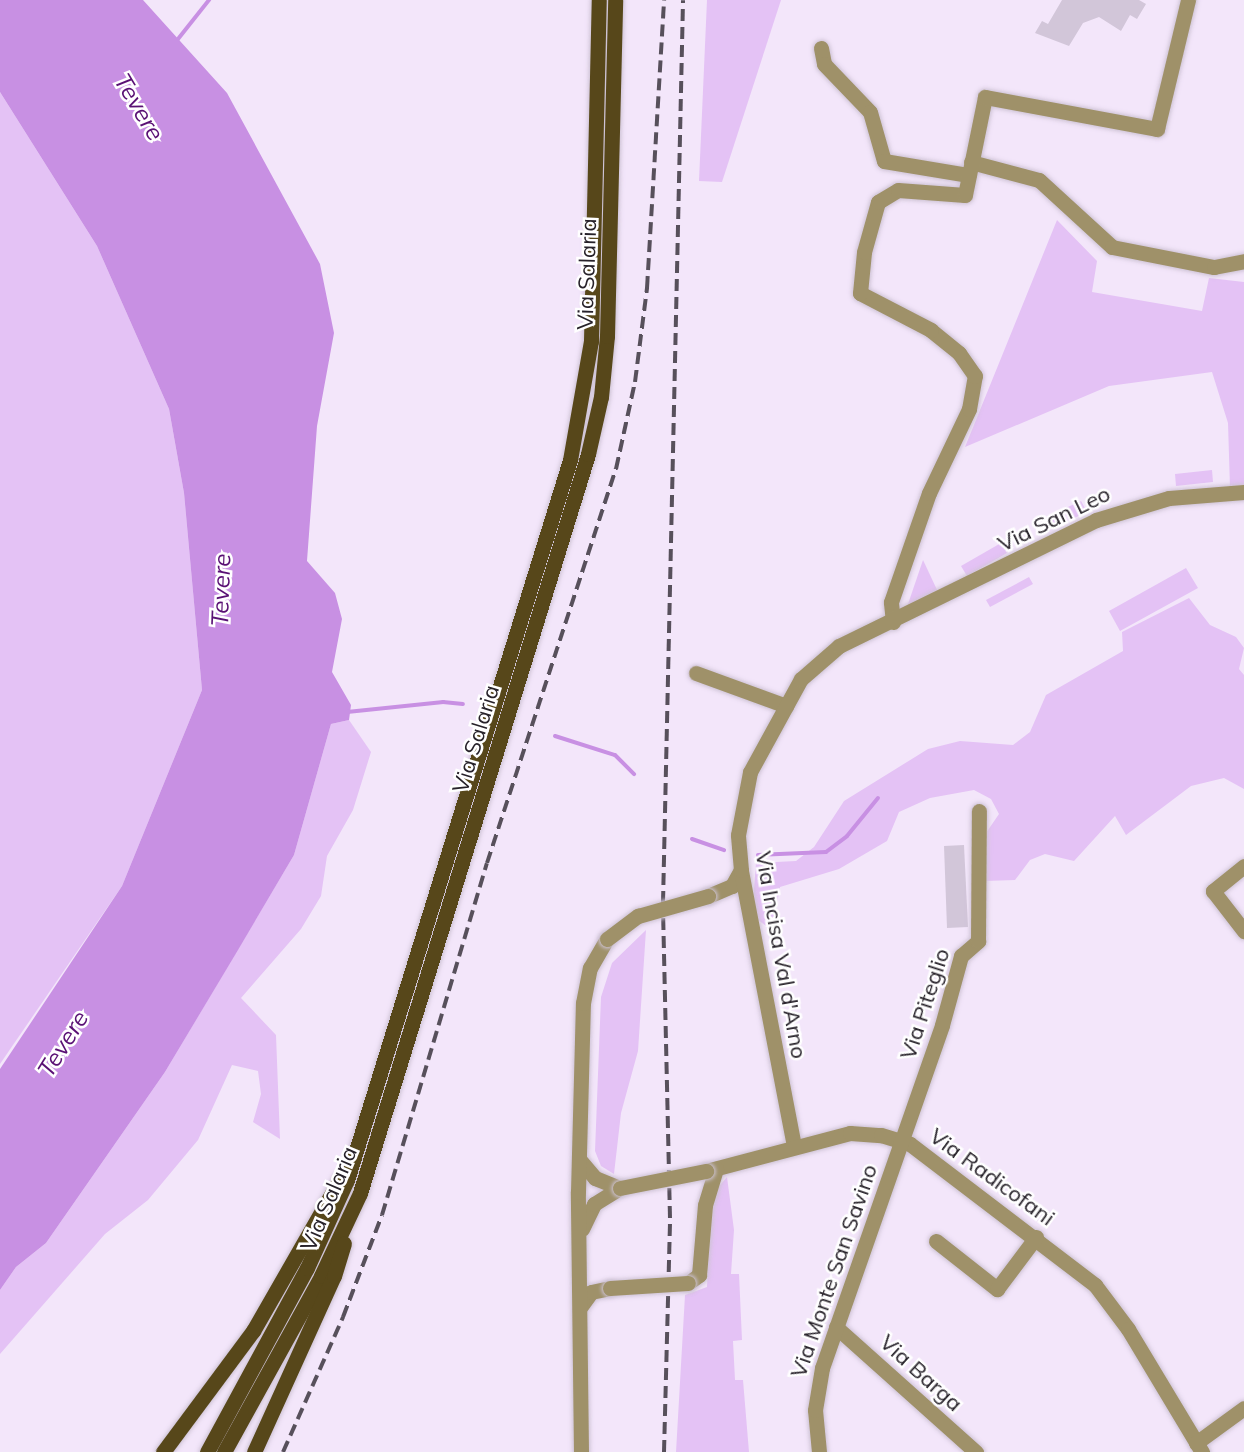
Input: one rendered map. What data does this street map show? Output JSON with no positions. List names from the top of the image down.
{
  "streets": {
    "main road": ["Via Salaria"],
    "street": [
      "Via San Leo",
      "Via Incisa Val d'Arno",
      "Via Piteglio",
      "Via Radicofani",
      "Via Monte San Savino",
      "Via Barga"
    ]
  },
  "crossings": [
    ["Via San Leo", "Via Incisa Val d'Arno"],
    ["Via Incisa Val d'Arno", "Via Radicofani"],
    ["Via Piteglio", "Via Radicofani"],
    ["Via Piteglio", "Via Monte San Savino"],
    ["Via Radicofani", "Via Monte San Savino"],
    ["Via Monte San Savino", "Via Barga"]
  ],
  "water": ["Tevere"]
}
